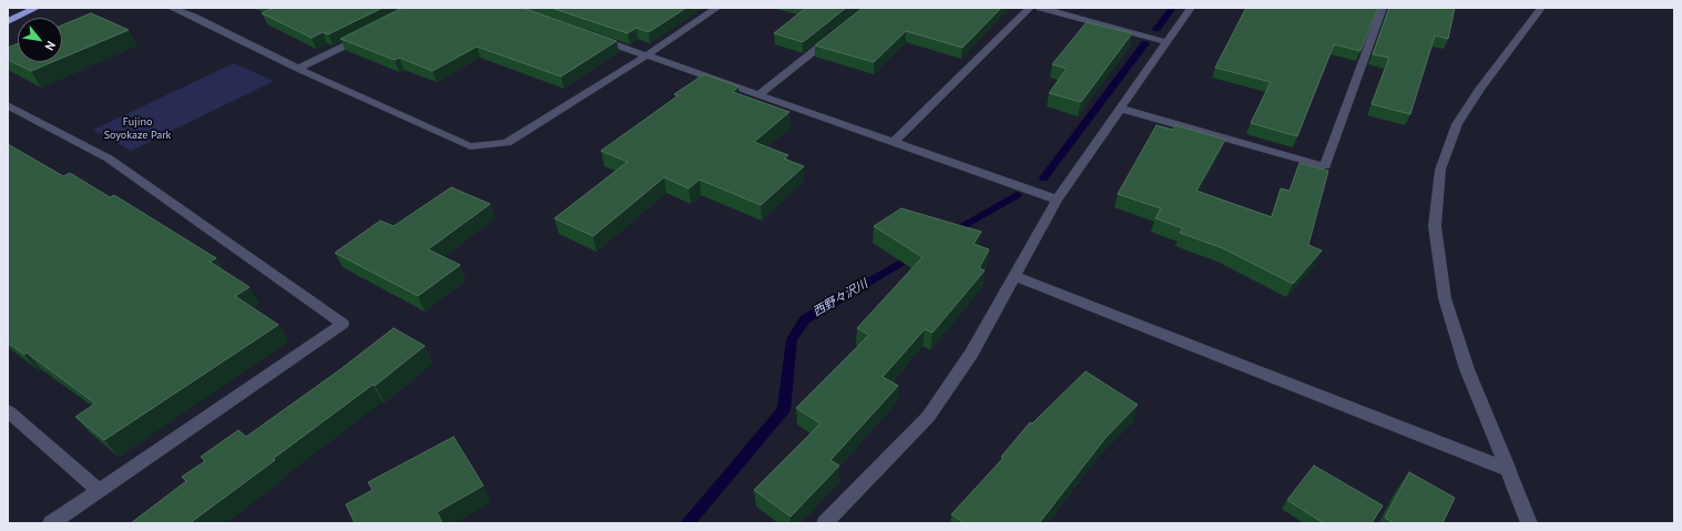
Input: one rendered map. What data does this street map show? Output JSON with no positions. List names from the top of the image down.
{
  "water": ["西野々沢川"],
  "parks": ["Fujino Soyokaze Park"],
  "north": "bottom right"
}
